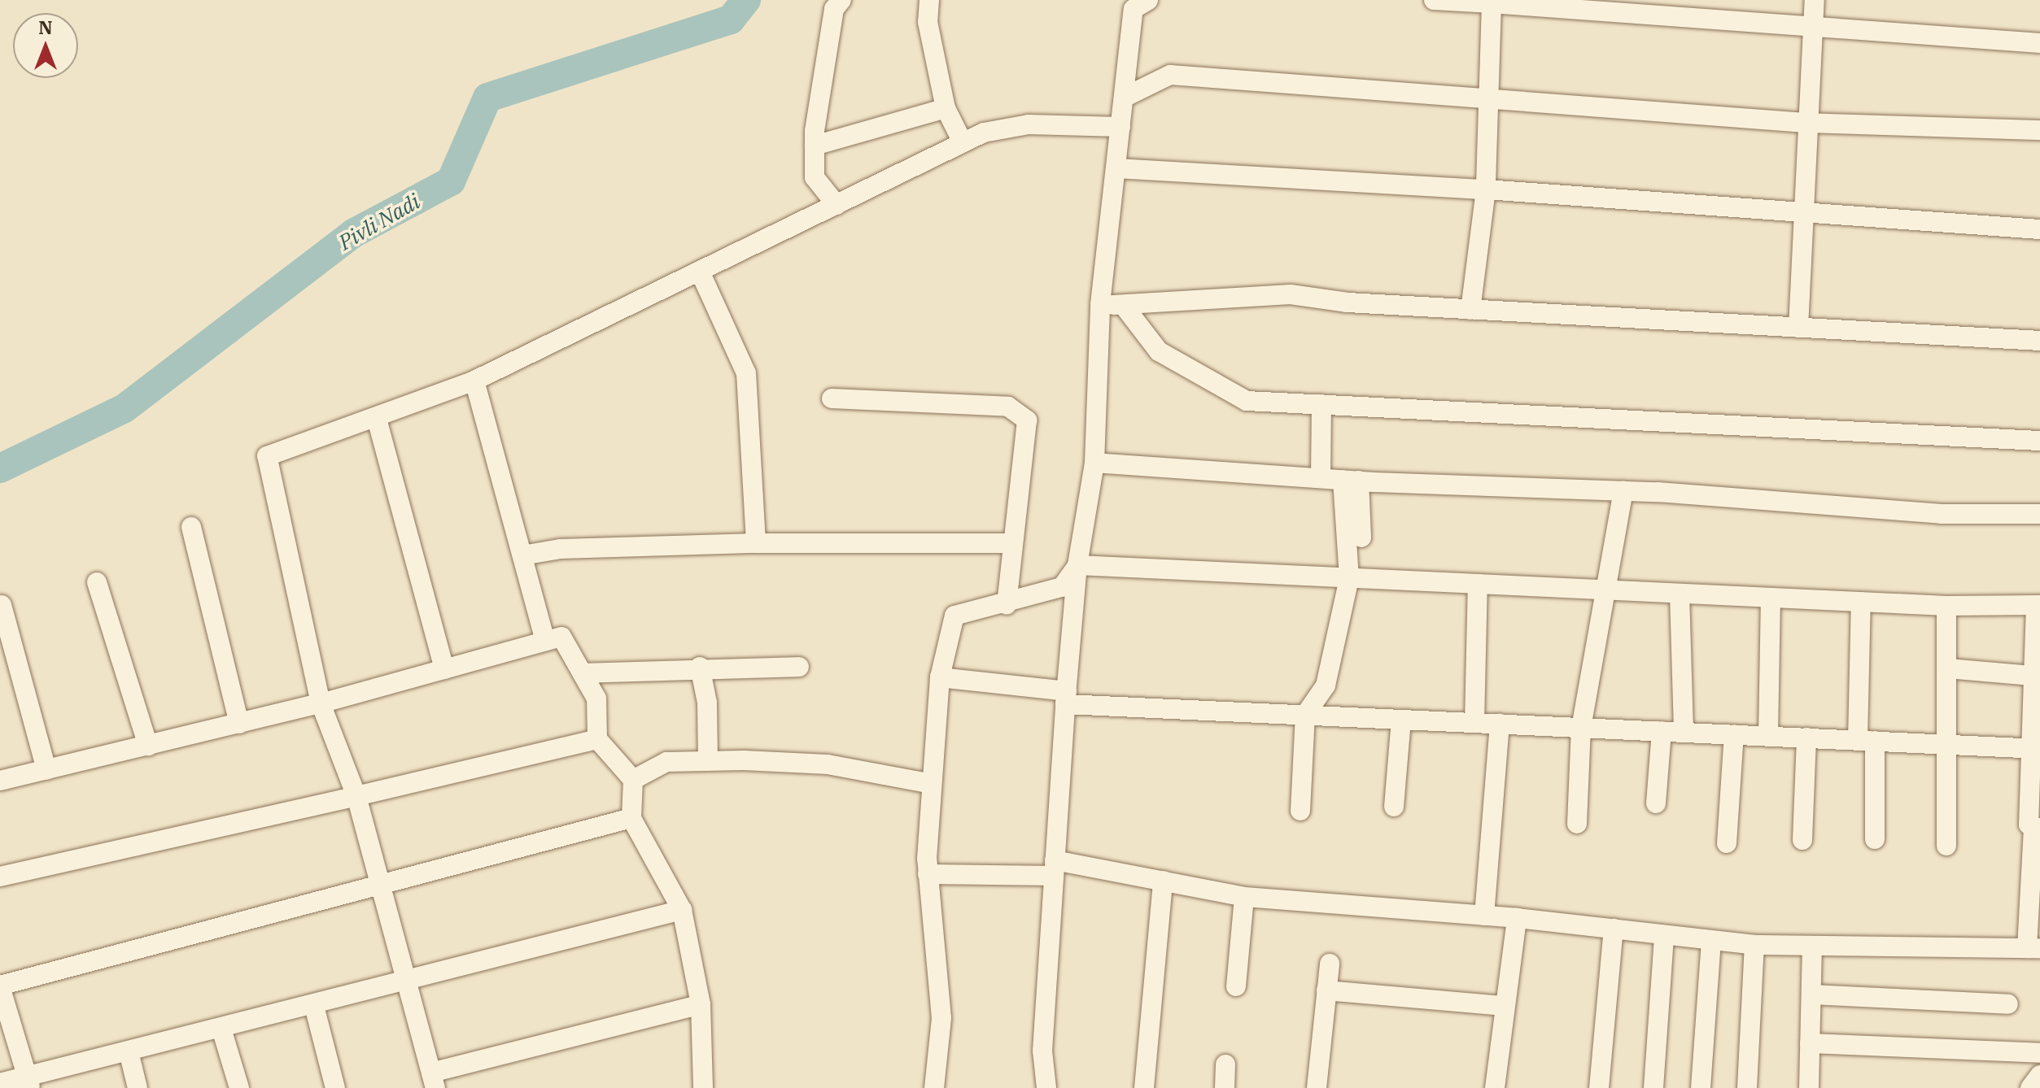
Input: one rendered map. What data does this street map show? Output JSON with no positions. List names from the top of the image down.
{
  "water": ["Pivli Nadi"],
  "north": "top"
}
